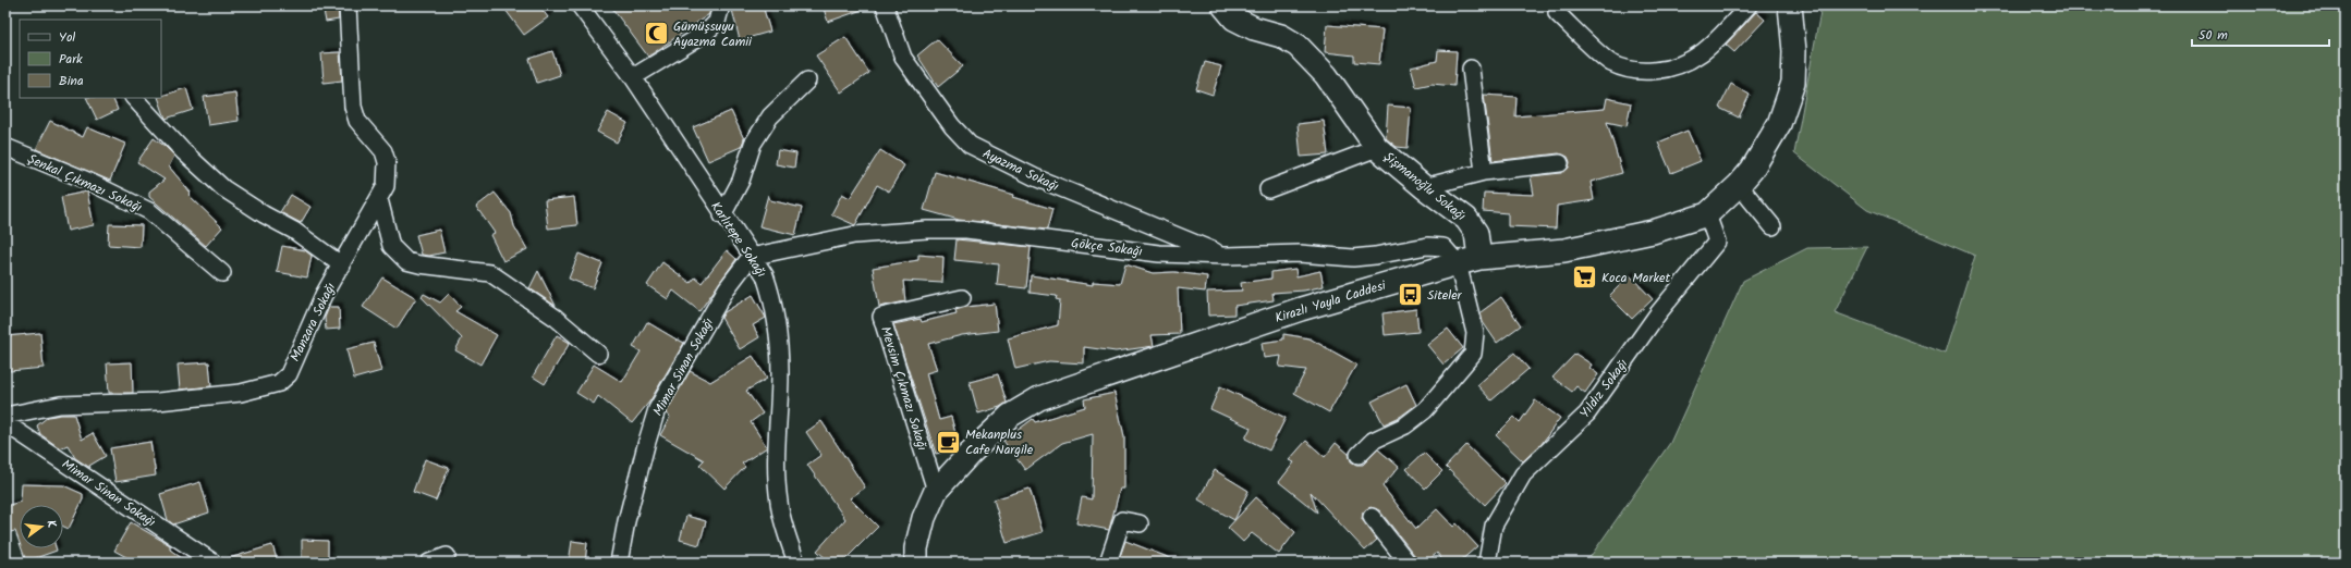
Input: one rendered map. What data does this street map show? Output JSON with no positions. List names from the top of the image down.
{
  "streets": {
    "main road": ["Şişmanoğlu Sokağı", "Kirazlı Yayla Caddesi"],
    "street": [
      "Ayazma Sokağı",
      "Şenkal Çıkmazı Sokağı",
      "Karlıtepe Sokağı",
      "Gökçe Sokağı",
      "Manzara Sokağı",
      "Mimar Sinan Sokağı",
      "Mevsim Çıkmazı Sokağı",
      "Yıldız Sokağı"
    ]
  },
  "crossings": [
    ["Ayazma Sokağı", "Gökçe Sokağı"],
    ["Şişmanoğlu Sokağı", "Gökçe Sokağı"],
    ["Şişmanoğlu Sokağı", "Kirazlı Yayla Caddesi"],
    ["Karlıtepe Sokağı", "Gökçe Sokağı"],
    ["Karlıtepe Sokağı", "Mimar Sinan Sokağı"],
    ["Gökçe Sokağı", "Kirazlı Yayla Caddesi"],
    ["Gökçe Sokağı", "Mimar Sinan Sokağı"],
    ["Kirazlı Yayla Caddesi", "Mevsim Çıkmazı Sokağı"],
    ["Kirazlı Yayla Caddesi", "Yıldız Sokağı"]
  ],
  "places": {
    "mosque": ["Gümüşsuyu Ayazma Camii"],
    "supermarket": ["Koca Market"],
    "bus stop": ["Siteler"],
    "cafe": ["Mekanplus Cafe Nargile"]
  },
  "legend": ["Yol", "Park", "Bina"],
  "scale_bar": "50 m",
  "north": "right"
}
